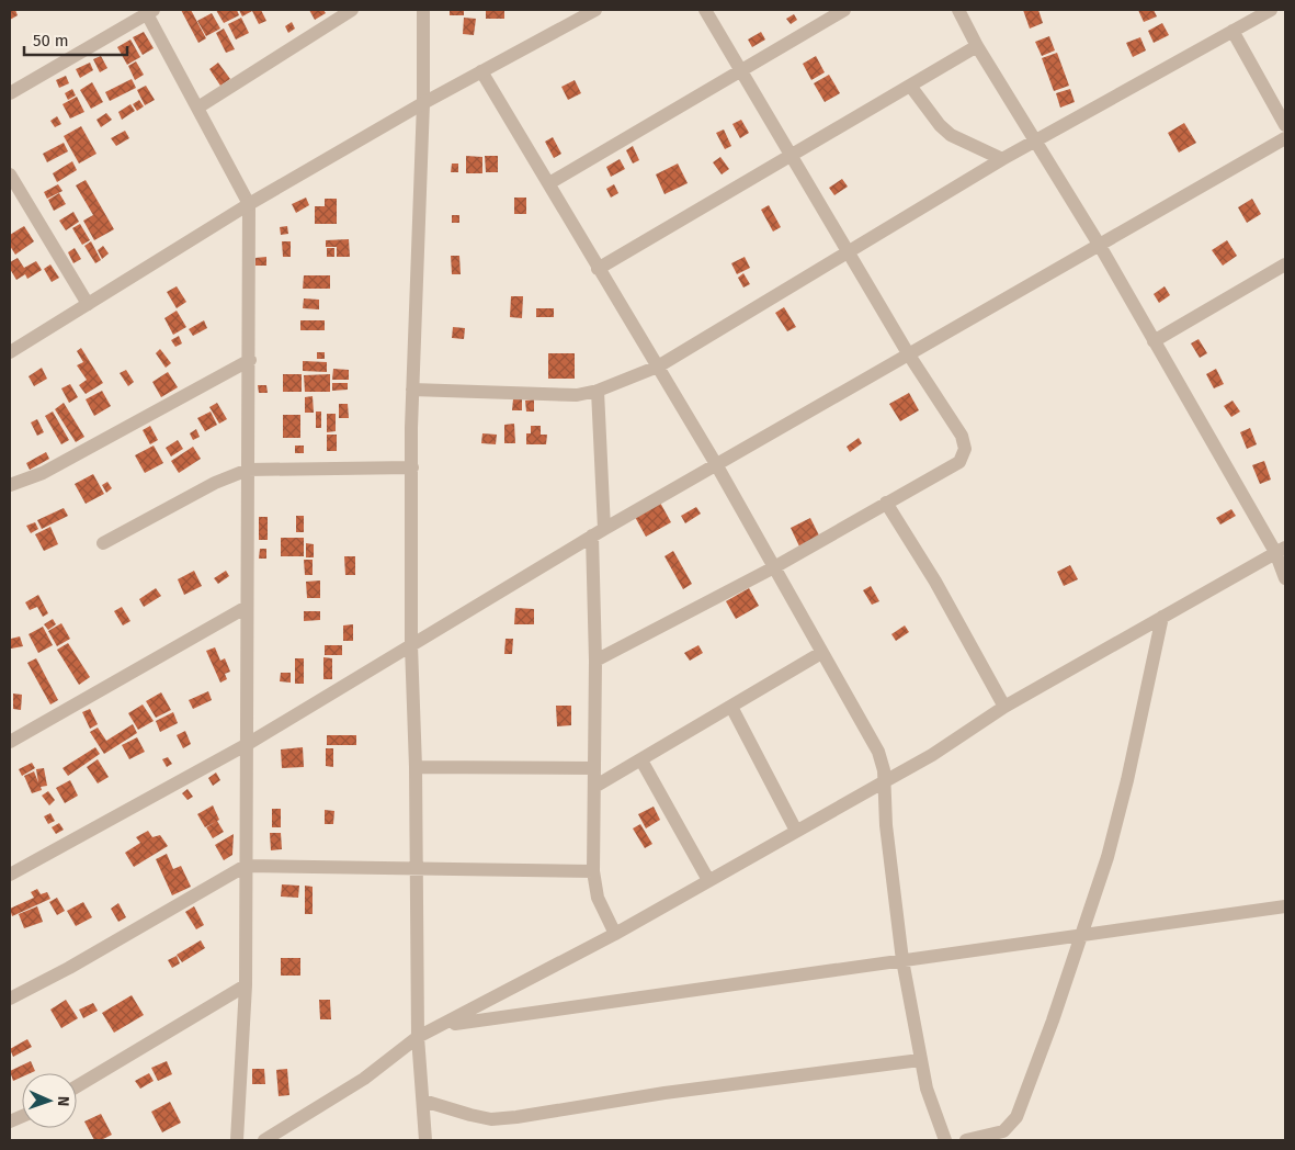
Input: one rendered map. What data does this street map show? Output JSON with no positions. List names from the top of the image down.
{
  "scale_bar": "50 m",
  "north": "right"
}
